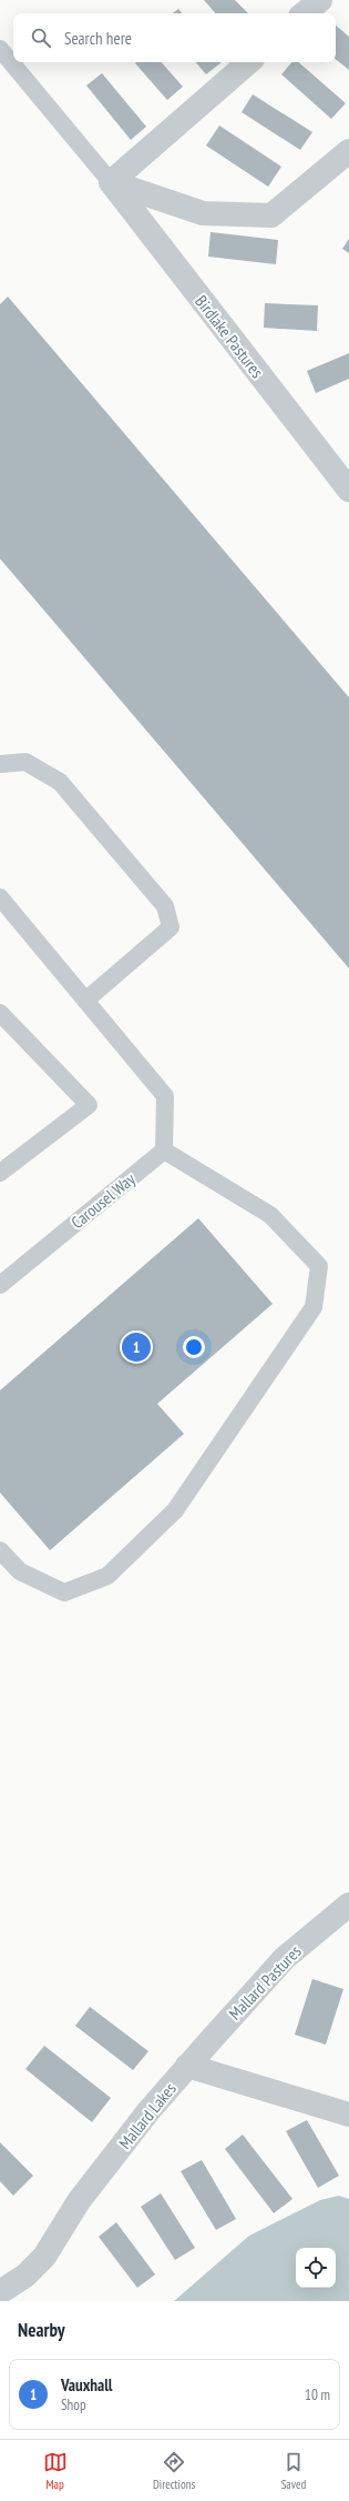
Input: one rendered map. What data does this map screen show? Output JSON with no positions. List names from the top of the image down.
{
  "streets": {
    "street": ["Birdlake Pastures", "Mallard Pastures", "Mallard Lakes"],
    "lane": ["Carousel Way"]
  },
  "crossings": [
    ["Mallard Pastures", "Mallard Lakes"]
  ],
  "page": {
    "search": "Search here",
    "pins": "1",
    "heading": "Nearby",
    "list": [
      {
        "mark": "1",
        "name": "Vauxhall",
        "note": "Shop",
        "value": "10 m"
      }
    ],
    "nav": ["Map", "Directions", "Saved"]
  }
}
